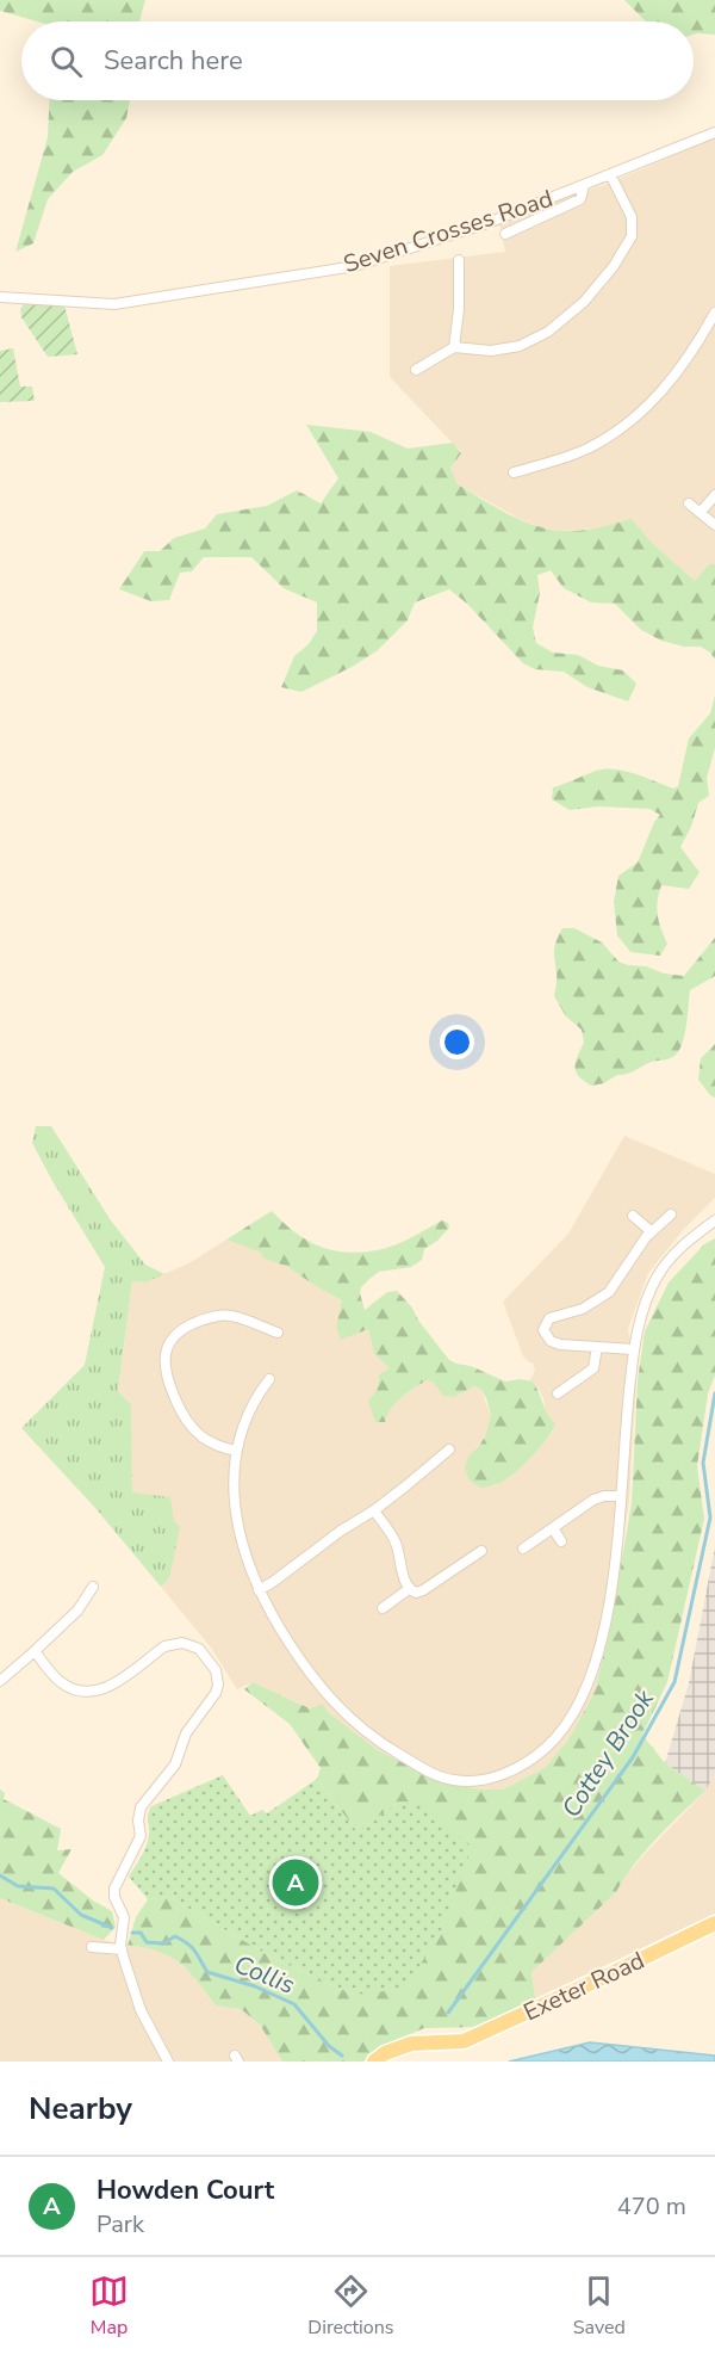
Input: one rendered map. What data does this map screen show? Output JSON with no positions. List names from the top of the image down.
{
  "streets": {
    "main road": ["Exeter Road"],
    "street": ["Seven Crosses Road"]
  },
  "water": ["Cottey Brook", "Collis"],
  "page": {
    "search": "Search here",
    "pins": "A",
    "heading": "Nearby",
    "list": [
      {
        "mark": "A",
        "name": "Howden Court",
        "note": "Park",
        "value": "470 m"
      }
    ],
    "nav": ["Map", "Directions", "Saved"]
  }
}
